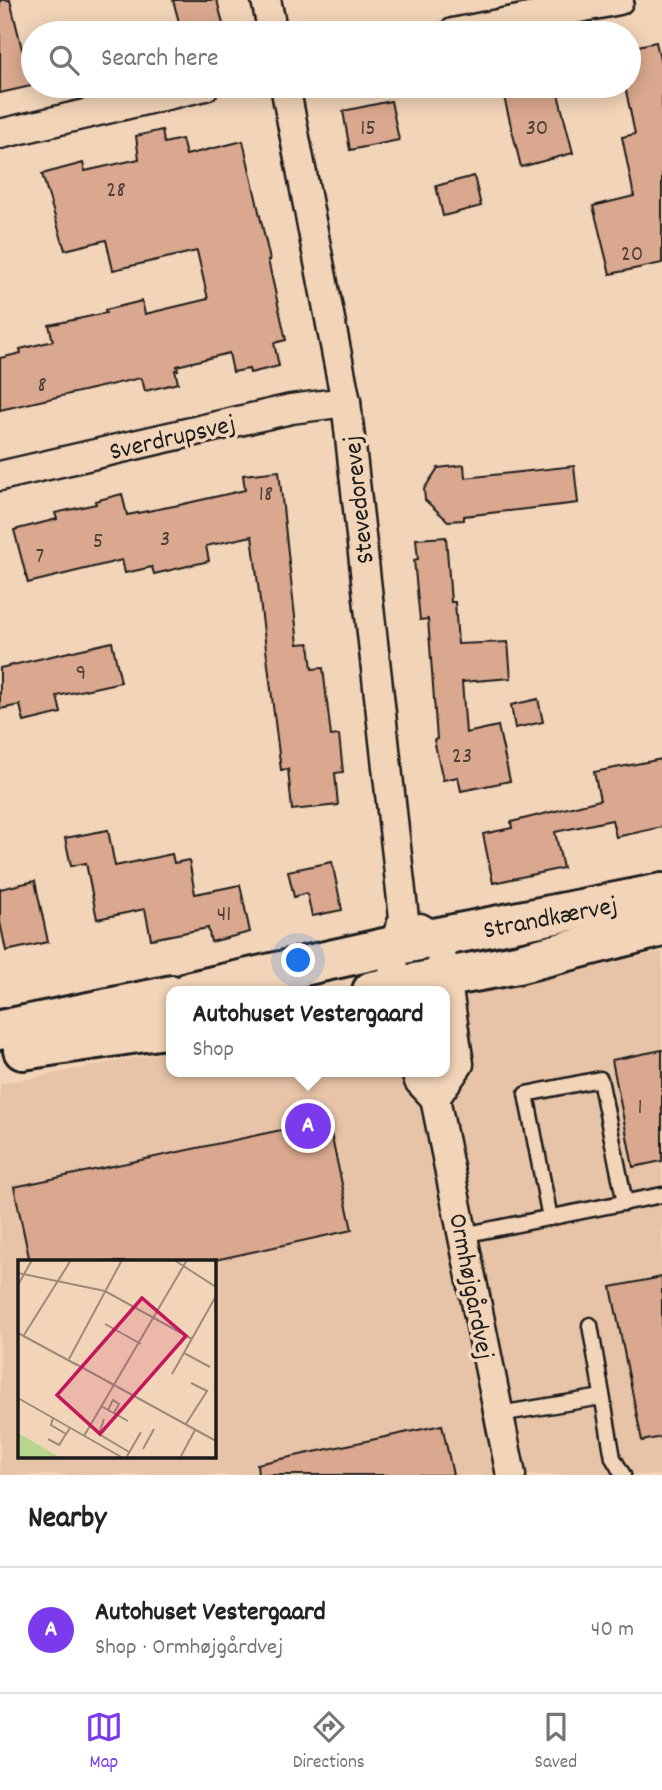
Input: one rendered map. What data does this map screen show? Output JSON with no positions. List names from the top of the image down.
{
  "streets": {
    "main road": ["Strandkærvej"],
    "street": ["Sverdrupsvej", "Stevedorevej", "Ormhøjgårdvej"]
  },
  "crossings": [
    ["Sverdrupsvej", "Stevedorevej"],
    ["Stevedorevej", "Strandkærvej"]
  ],
  "house_numbers": [
    "15",
    "30",
    "28",
    "20",
    "8",
    "18",
    "3",
    "5",
    "7",
    "9",
    "23",
    "41",
    "1"
  ],
  "page": {
    "search": "Search here",
    "popup": ["Autohuset Vestergaard", "Shop"],
    "pins": "A",
    "heading": "Nearby",
    "list": [
      {
        "mark": "A",
        "name": "Autohuset Vestergaard",
        "note": "Shop · Ormhøjgårdvej",
        "value": "40 m"
      }
    ],
    "nav": ["Map", "Directions", "Saved"]
  }
}
